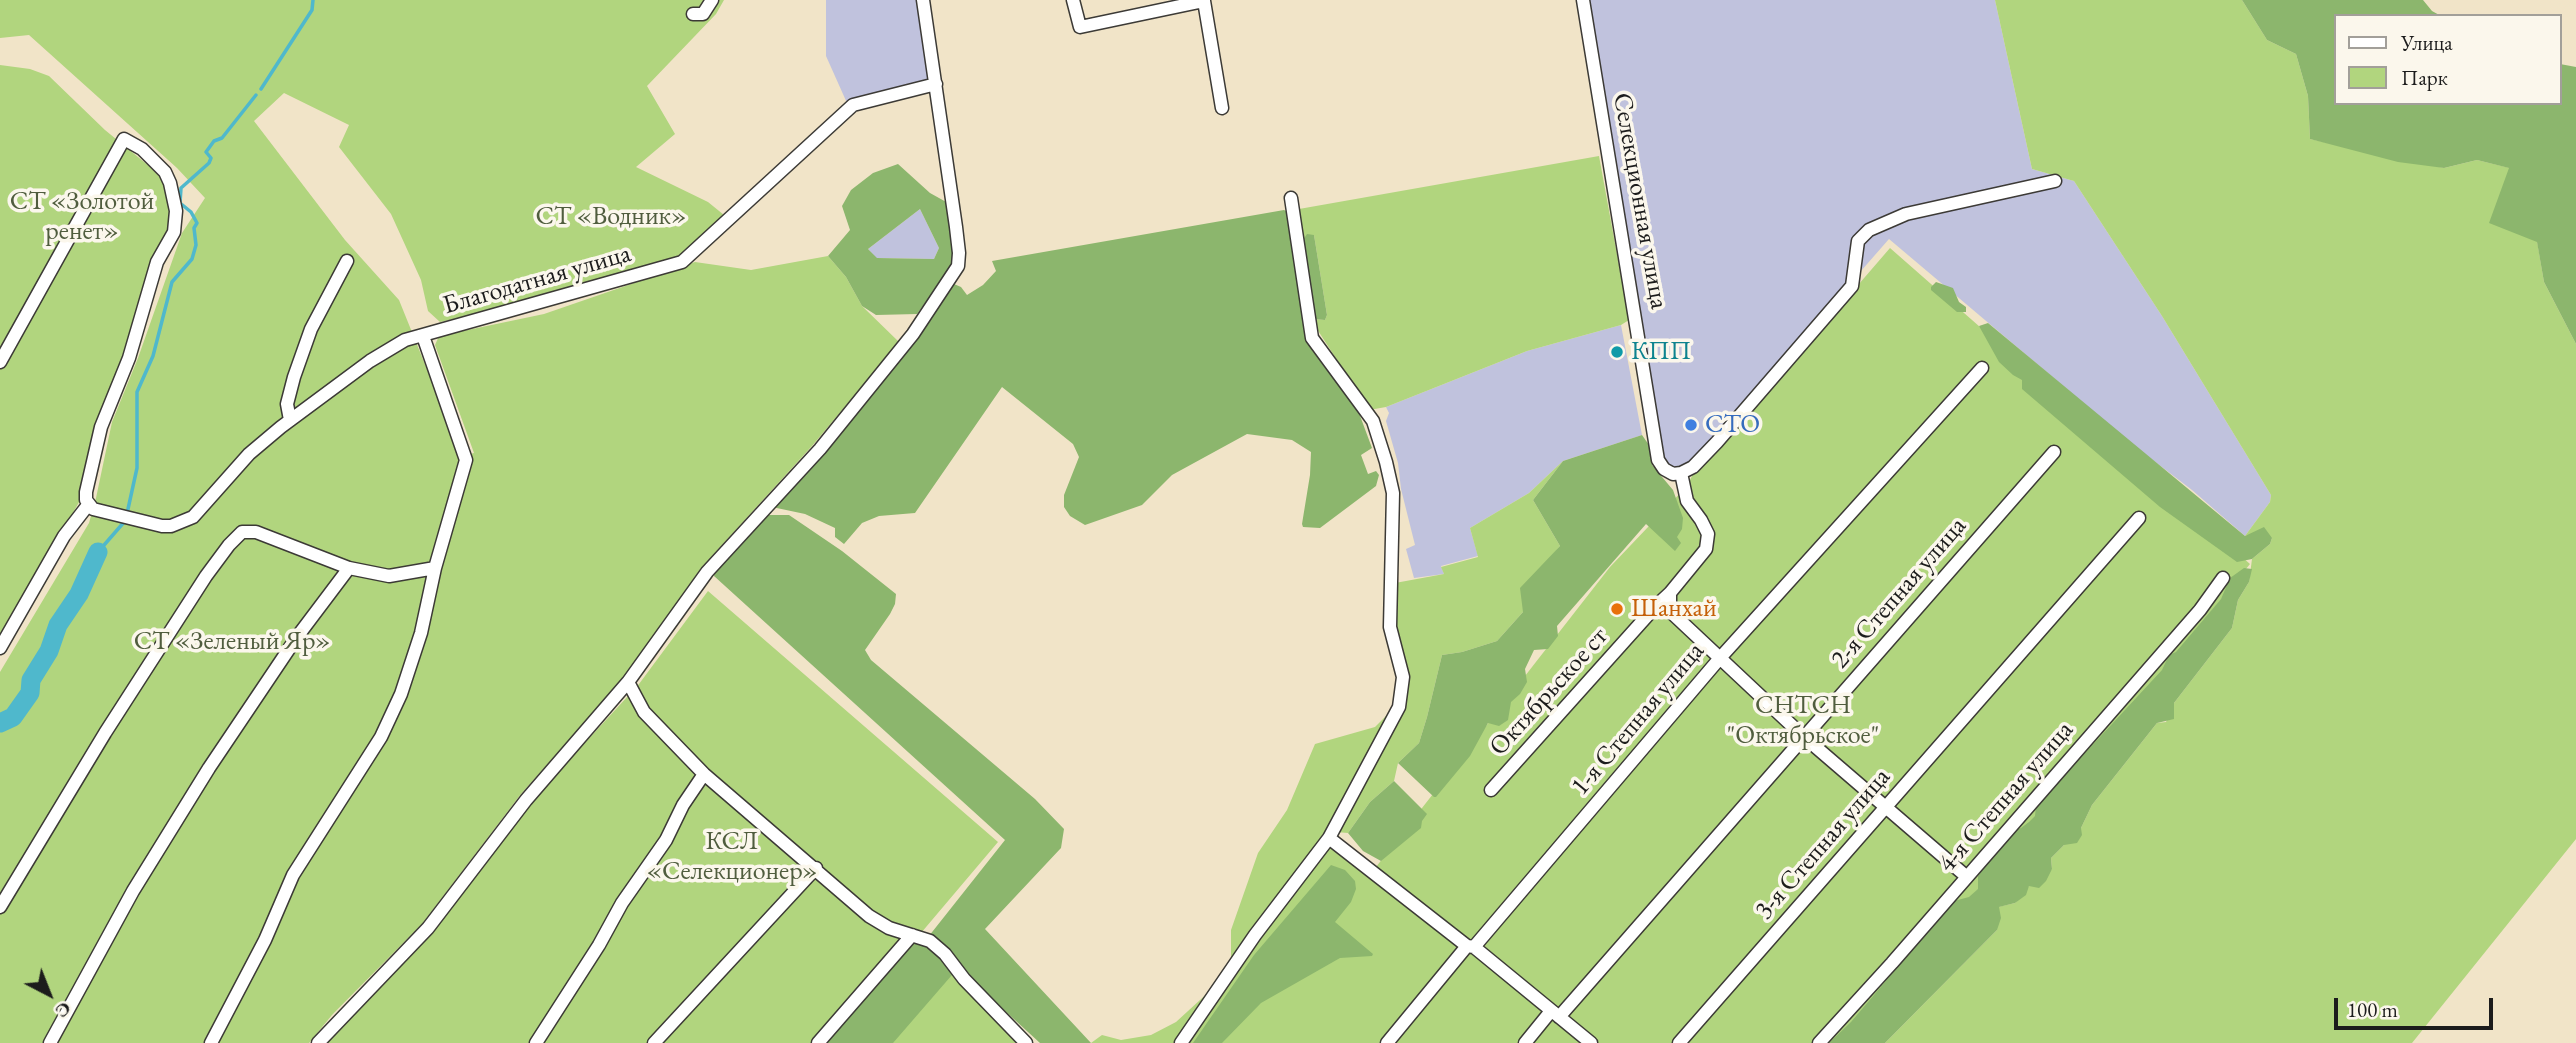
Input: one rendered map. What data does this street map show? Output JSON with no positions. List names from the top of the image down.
{
  "streets": {
    "street": [
      "Селекционная улица",
      "Благодатная улица",
      "2-я Степная улица",
      "Октябрьское ст",
      "1-я Степная улица",
      "4-я Степная улица",
      "3-я Степная улица"
    ]
  },
  "crossings": [
    ["Селекционная улица", "Октябрьское ст"]
  ],
  "parks": [
    "СТ «Золотой ренет»",
    "СТ «Водник»",
    "СТ «Зеленый Яр»",
    "СНТСН \"Октябрьское\"",
    "КСЛ «Селекционер»"
  ],
  "places": ["КПП", "СТО", "Шанхай"],
  "legend": ["Улица", "Парк"],
  "scale_bar": "100 m",
  "north": "bottom right"
}
